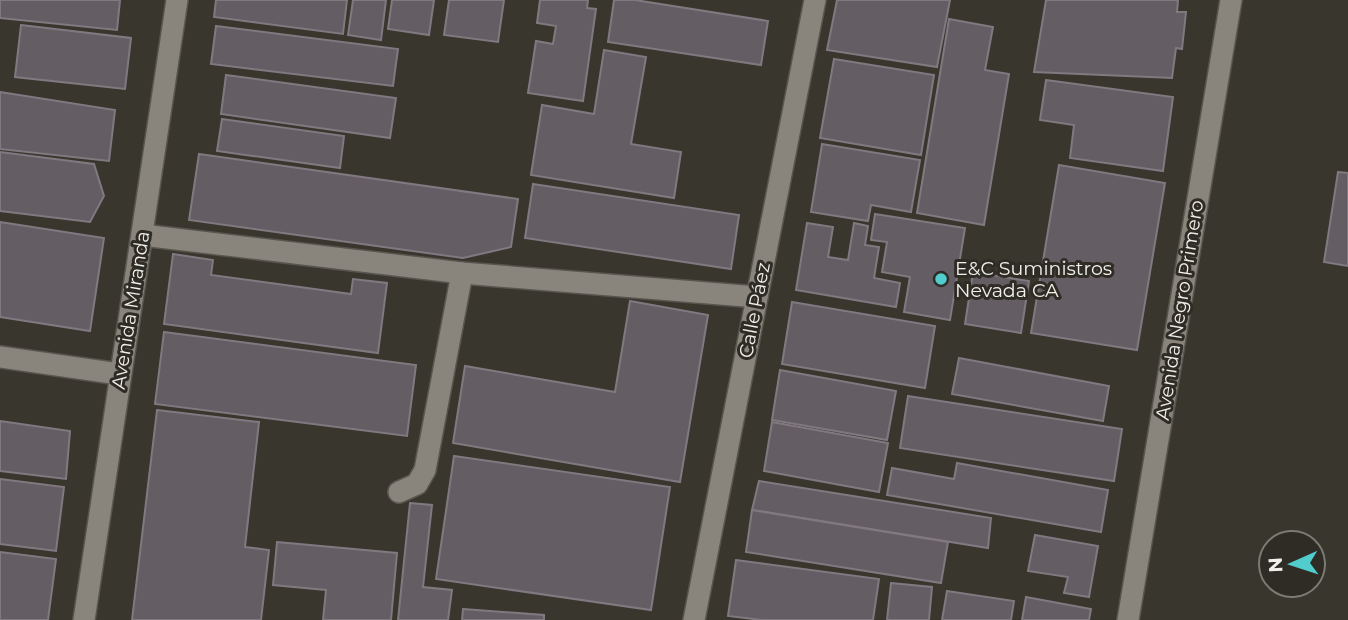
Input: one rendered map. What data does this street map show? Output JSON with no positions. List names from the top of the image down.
{
  "streets": {
    "street": ["Avenida Miranda", "Calle Páez", "Avenida Negro Primero"]
  },
  "places": ["E&C Suministros Nevada CA"],
  "north": "left"
}
